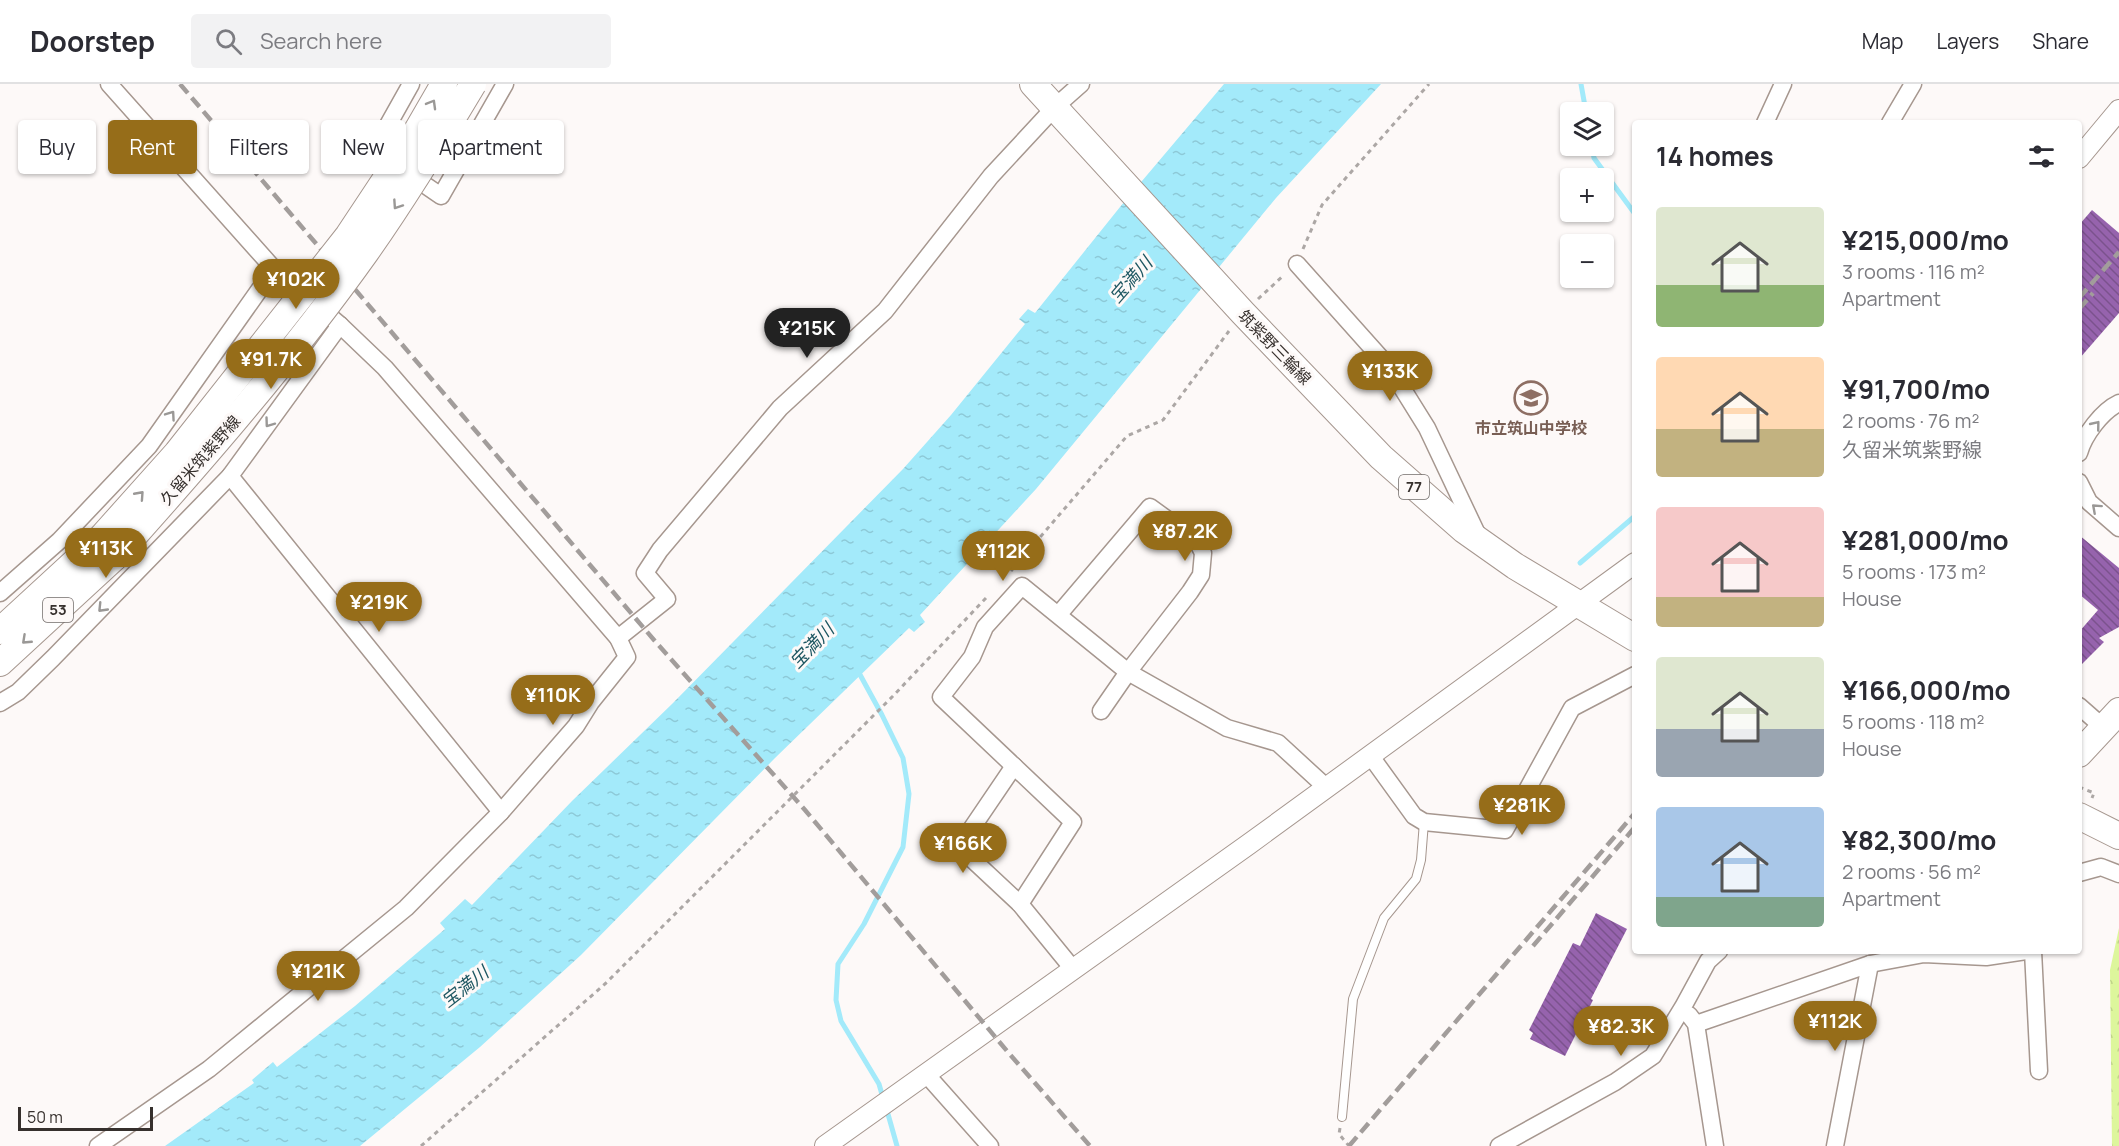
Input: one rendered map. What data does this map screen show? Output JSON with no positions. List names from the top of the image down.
{
  "streets": {
    "main road": [
      "筑紫野三輪線",
      "久留米筑紫野線",
      "77",
      "53"
    ]
  },
  "water": ["宝満川"],
  "places": {
    "school or university": ["市立筑山中学校"]
  },
  "scale_bar": "50 m",
  "page": {
    "header": "Doorstep",
    "search": "Search here",
    "nav": ["Map", "Layers", "Share"],
    "map_buttons": ["+", "−"],
    "chip": [
      "Buy",
      "Rent",
      "Filters",
      "New",
      "Apartment"
    ],
    "heading": "14 homes",
    "list": [
      {
        "name": "¥215,000/mo",
        "note": "3 rooms · 116 m² · Apartment"
      },
      {
        "name": "¥91,700/mo",
        "note": "2 rooms · 76 m² · 久留米筑紫野線"
      },
      {
        "name": "¥281,000/mo",
        "note": "5 rooms · 173 m² · House"
      },
      {
        "name": "¥166,000/mo",
        "note": "5 rooms · 118 m² · House"
      },
      {
        "name": "¥82,300/mo",
        "note": "2 rooms · 56 m² · Apartment"
      }
    ],
    "price": [
      "¥102K",
      "¥215K",
      "¥91.7K",
      "¥133K",
      "¥87.2K",
      "¥113K",
      "¥112K",
      "¥219K",
      "¥110K",
      "¥281K",
      "¥166K",
      "¥121K",
      "¥112K",
      "¥82.3K"
    ],
    "scale": "50 m"
  }
}
